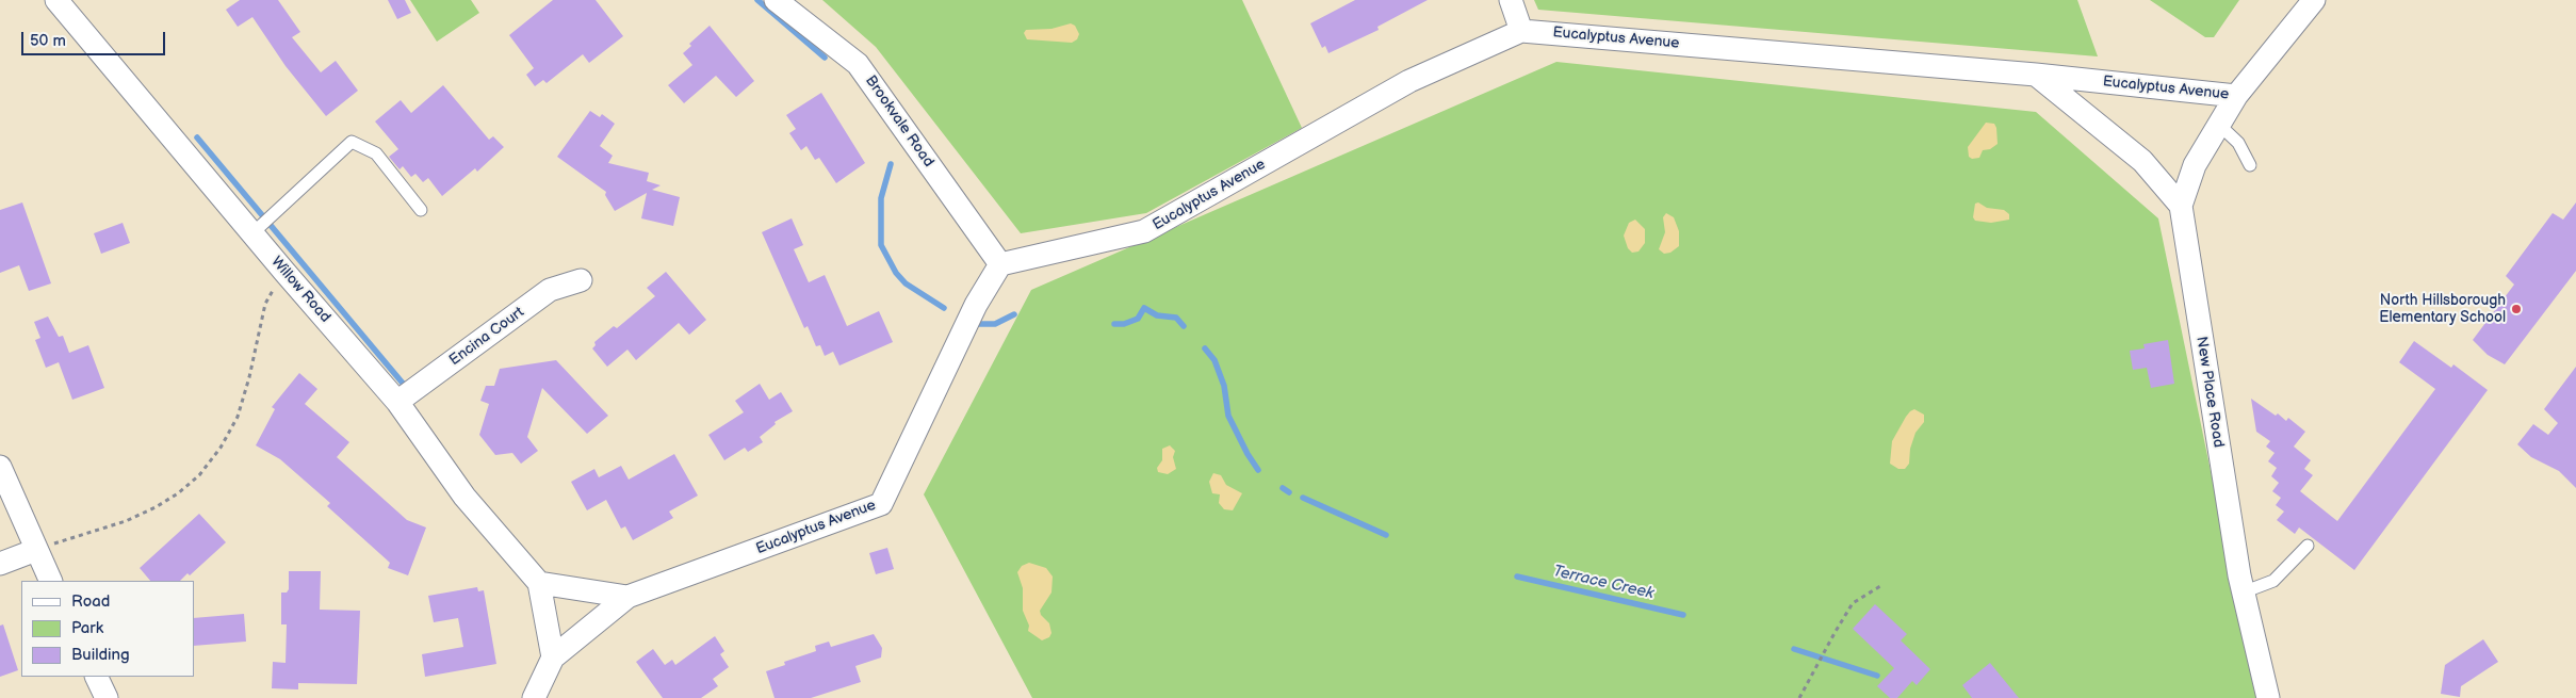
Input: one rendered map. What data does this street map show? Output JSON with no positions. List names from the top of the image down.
{
  "streets": {
    "street": [
      "Eucalyptus Avenue",
      "Brookvale Road",
      "Willow Road",
      "Encina Court",
      "New Place Road"
    ]
  },
  "crossings": [
    ["Eucalyptus Avenue", "Brookvale Road"],
    ["Eucalyptus Avenue", "New Place Road"],
    ["Willow Road", "Encina Court"]
  ],
  "water": ["Terrace Creek"],
  "places": ["North Hillsborough Elementary School"],
  "legend": ["Road", "Park", "Building"],
  "scale_bar": "50 m"
}
